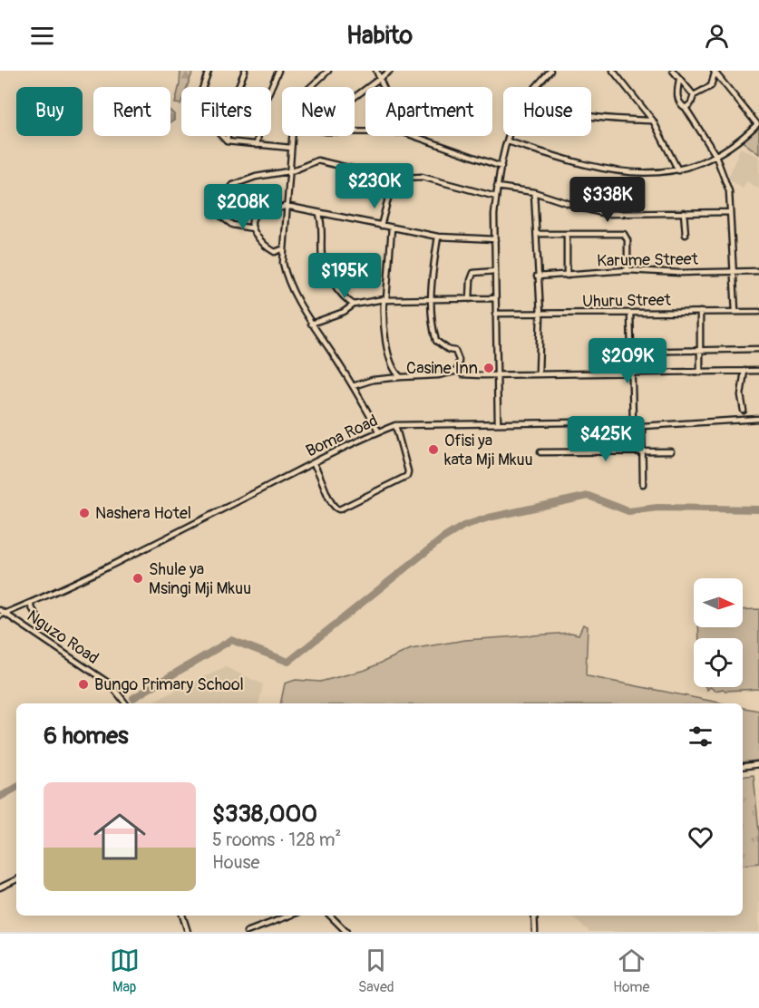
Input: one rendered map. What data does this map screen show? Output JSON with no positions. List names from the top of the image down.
{
  "streets": {
    "street": [
      "Karume Street",
      "Uhuru Street",
      "Boma Road",
      "Nguzo Road"
    ]
  },
  "crossings": [
    ["Boma Road", "Nguzo Road"]
  ],
  "places": [
    "Casine Inn",
    "Ofisi ya kata Mji Mkuu",
    "Nashera Hotel",
    "Shule ya Msingi Mji Mkuu",
    "Bungo Primary School"
  ],
  "north": "right",
  "page": {
    "header": "Habito",
    "chip": [
      "Buy",
      "Rent",
      "Filters",
      "New",
      "Apartment",
      "House"
    ],
    "price": [
      "$230K",
      "$338K",
      "$208K",
      "$195K",
      "$209K",
      "$425K"
    ],
    "heading": "6 homes",
    "list": [
      {
        "name": "$338,000",
        "note": "5 rooms · 128 m² · House"
      }
    ],
    "tabs": ["Map", "Saved", "Home"]
  }
}
